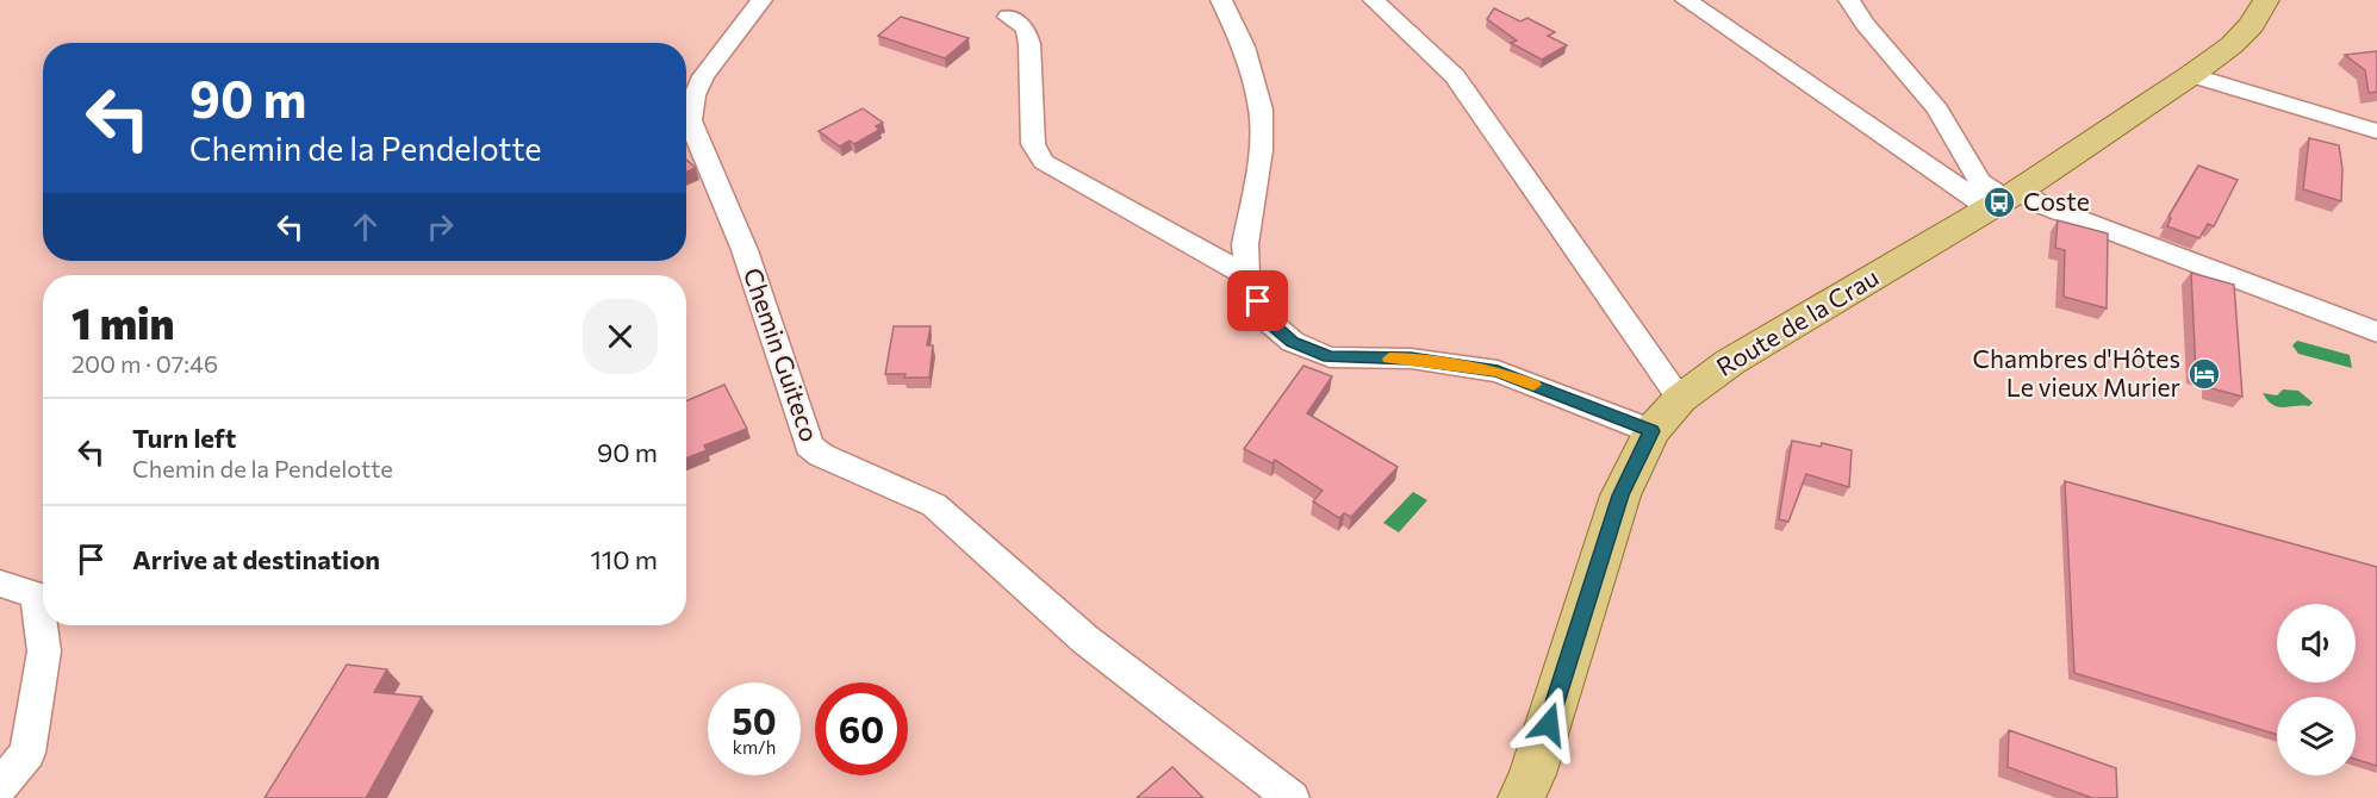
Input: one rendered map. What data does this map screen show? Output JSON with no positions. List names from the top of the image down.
{
  "streets": {
    "main road": ["Route de la Crau"],
    "street": ["Chemin Guiteco"]
  },
  "places": {
    "bus stop": ["Coste"],
    "hotel": ["Chambres d'Hôtes Le vieux Murier"]
  },
  "page": {
    "turn": ["90 m", "Chemin de la Pendelotte"],
    "heading": ["1 min", "200 m · 07:46"],
    "list": [
      {
        "name": "Turn left",
        "note": "Chemin de la Pendelotte",
        "value": "90 m"
      },
      {
        "name": "Arrive at destination",
        "value": "110 m"
      }
    ],
    "speed": "50 km/h",
    "limit": "60"
  }
}
